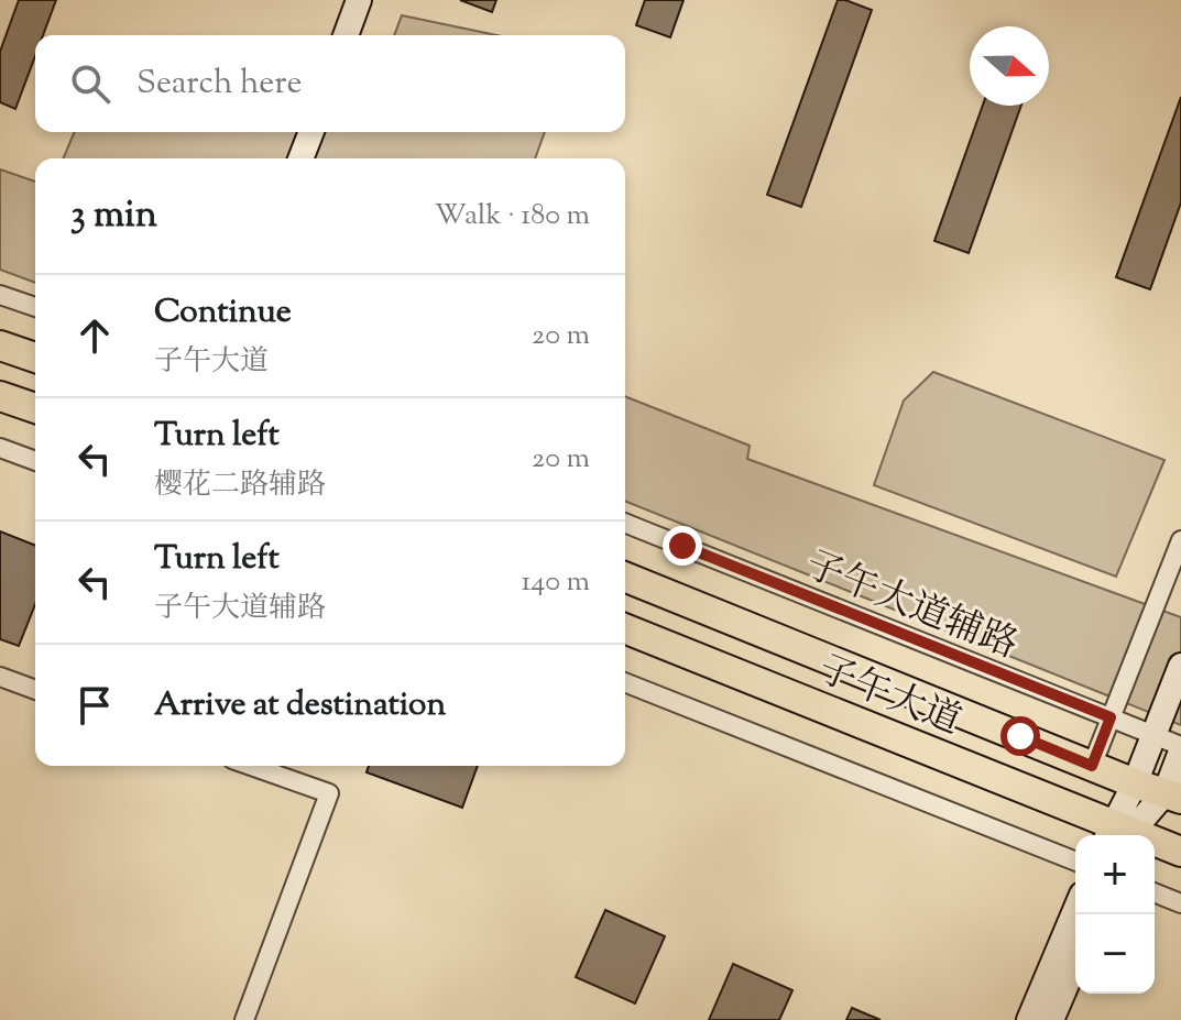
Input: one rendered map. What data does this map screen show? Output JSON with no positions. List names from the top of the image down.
{
  "streets": {
    "main road": ["子午大道"],
    "street": ["子午大道辅路"]
  },
  "north": "right",
  "page": {
    "search": "Search here",
    "heading": ["3 min", "Walk · 180 m"],
    "list": [
      ["Continue", "子午大道", "20 m"],
      ["Turn left", "樱花二路辅路", "20 m"],
      ["Turn left", "子午大道辅路", "140 m"],
      "Arrive at destination"
    ],
    "map_buttons": ["+", "−"]
  }
}
